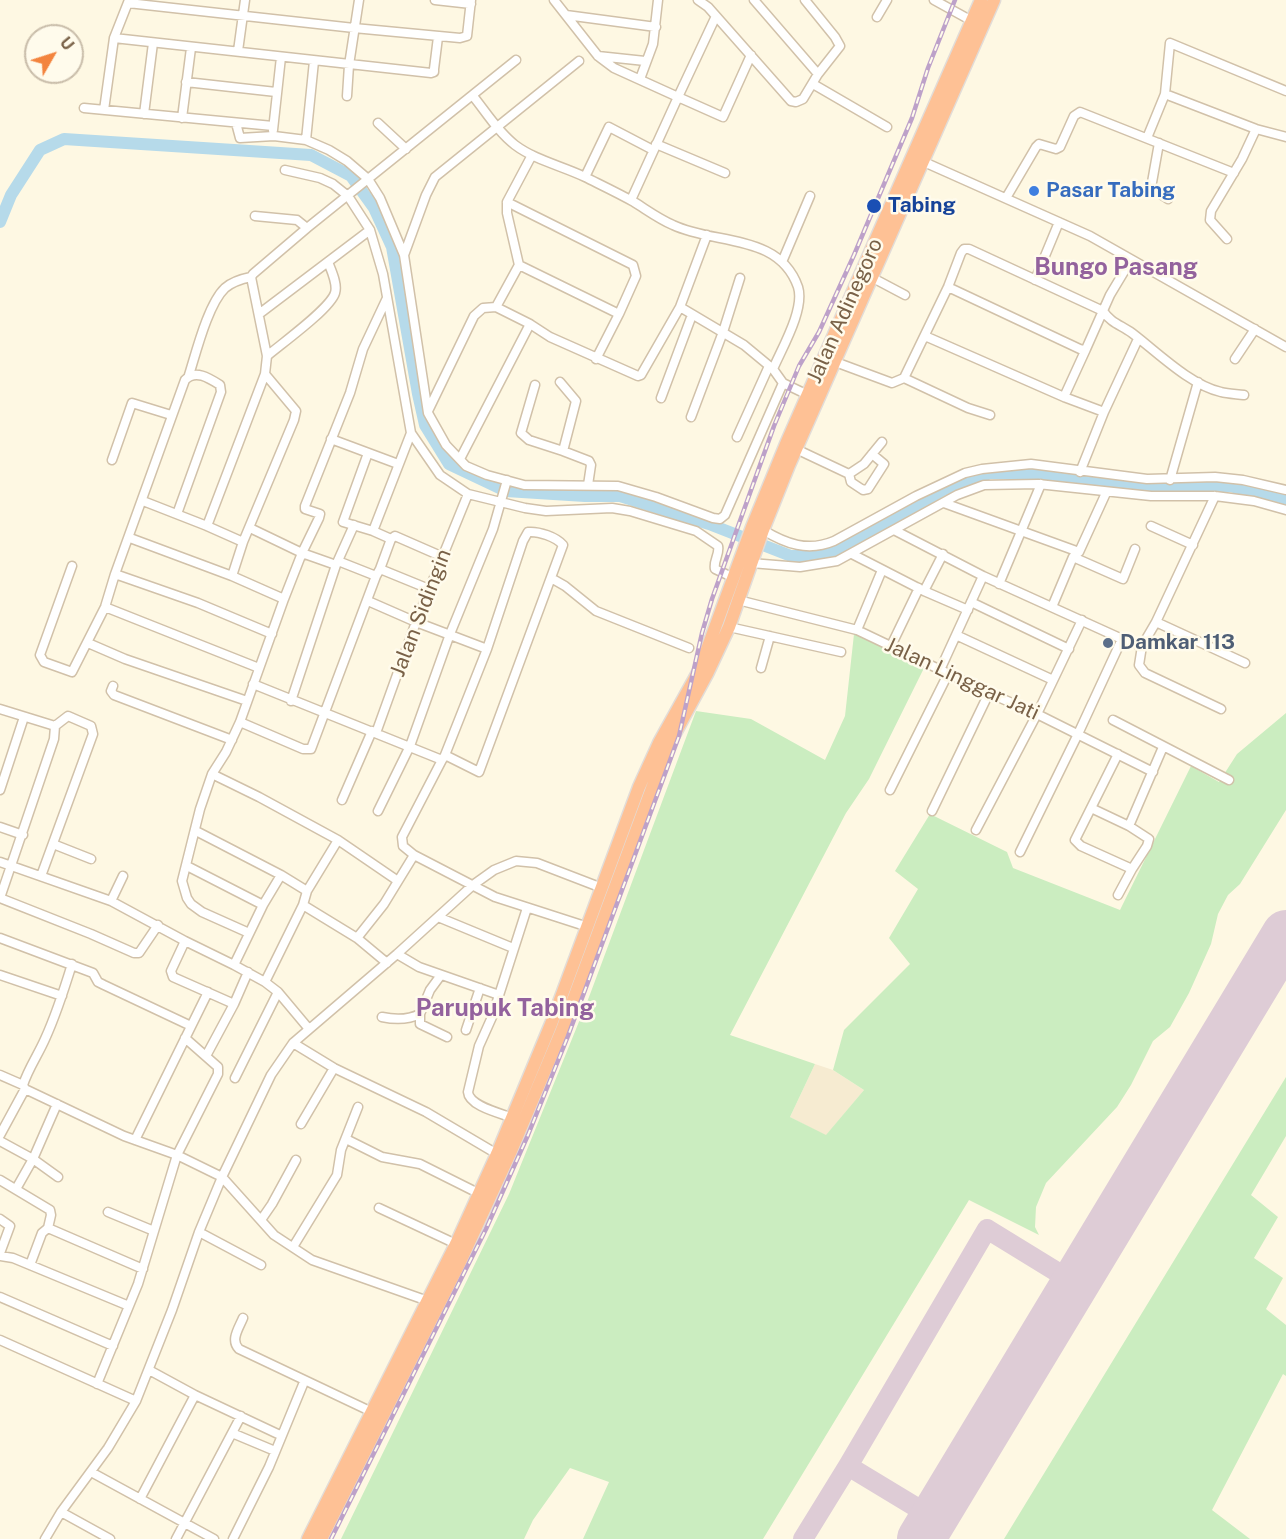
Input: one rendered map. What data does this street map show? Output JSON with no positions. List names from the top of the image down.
{
  "streets": {
    "highway": ["Jalan Adinegoro"],
    "street": ["Jalan Sidingin", "Jalan Linggar Jati"]
  },
  "districts": ["Bungo Pasang", "Parupuk Tabing"],
  "places": ["Pasar Tabing", "Tabing", "Damkar 113"],
  "north": "top right"
}
